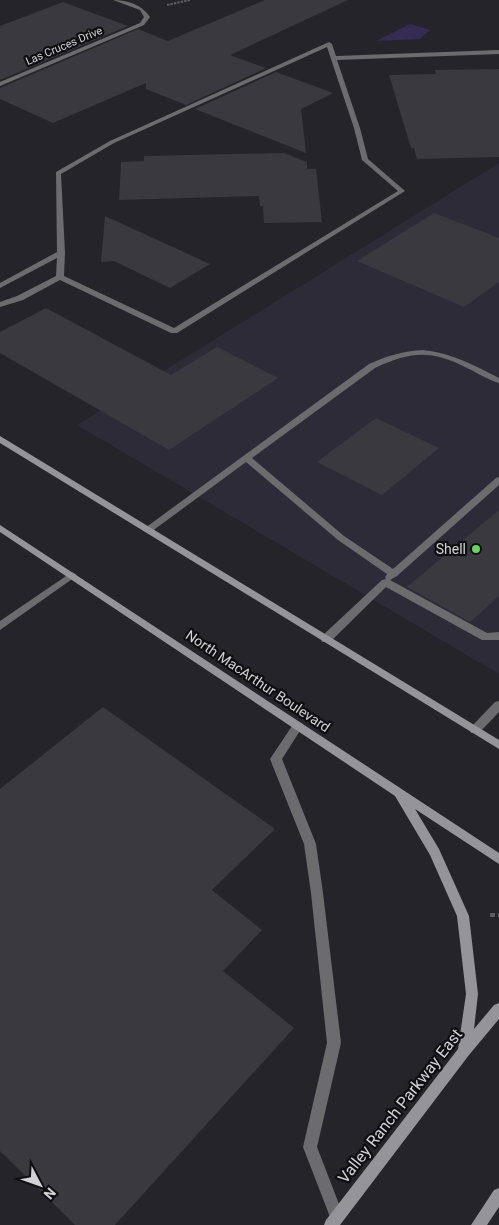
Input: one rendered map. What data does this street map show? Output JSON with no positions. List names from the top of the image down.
{
  "streets": {
    "main road": ["North MacArthur Boulevard", "Valley Ranch Parkway East"],
    "street": ["Las Cruces Drive"]
  },
  "places": ["Shell"],
  "north": "bottom right"
}
